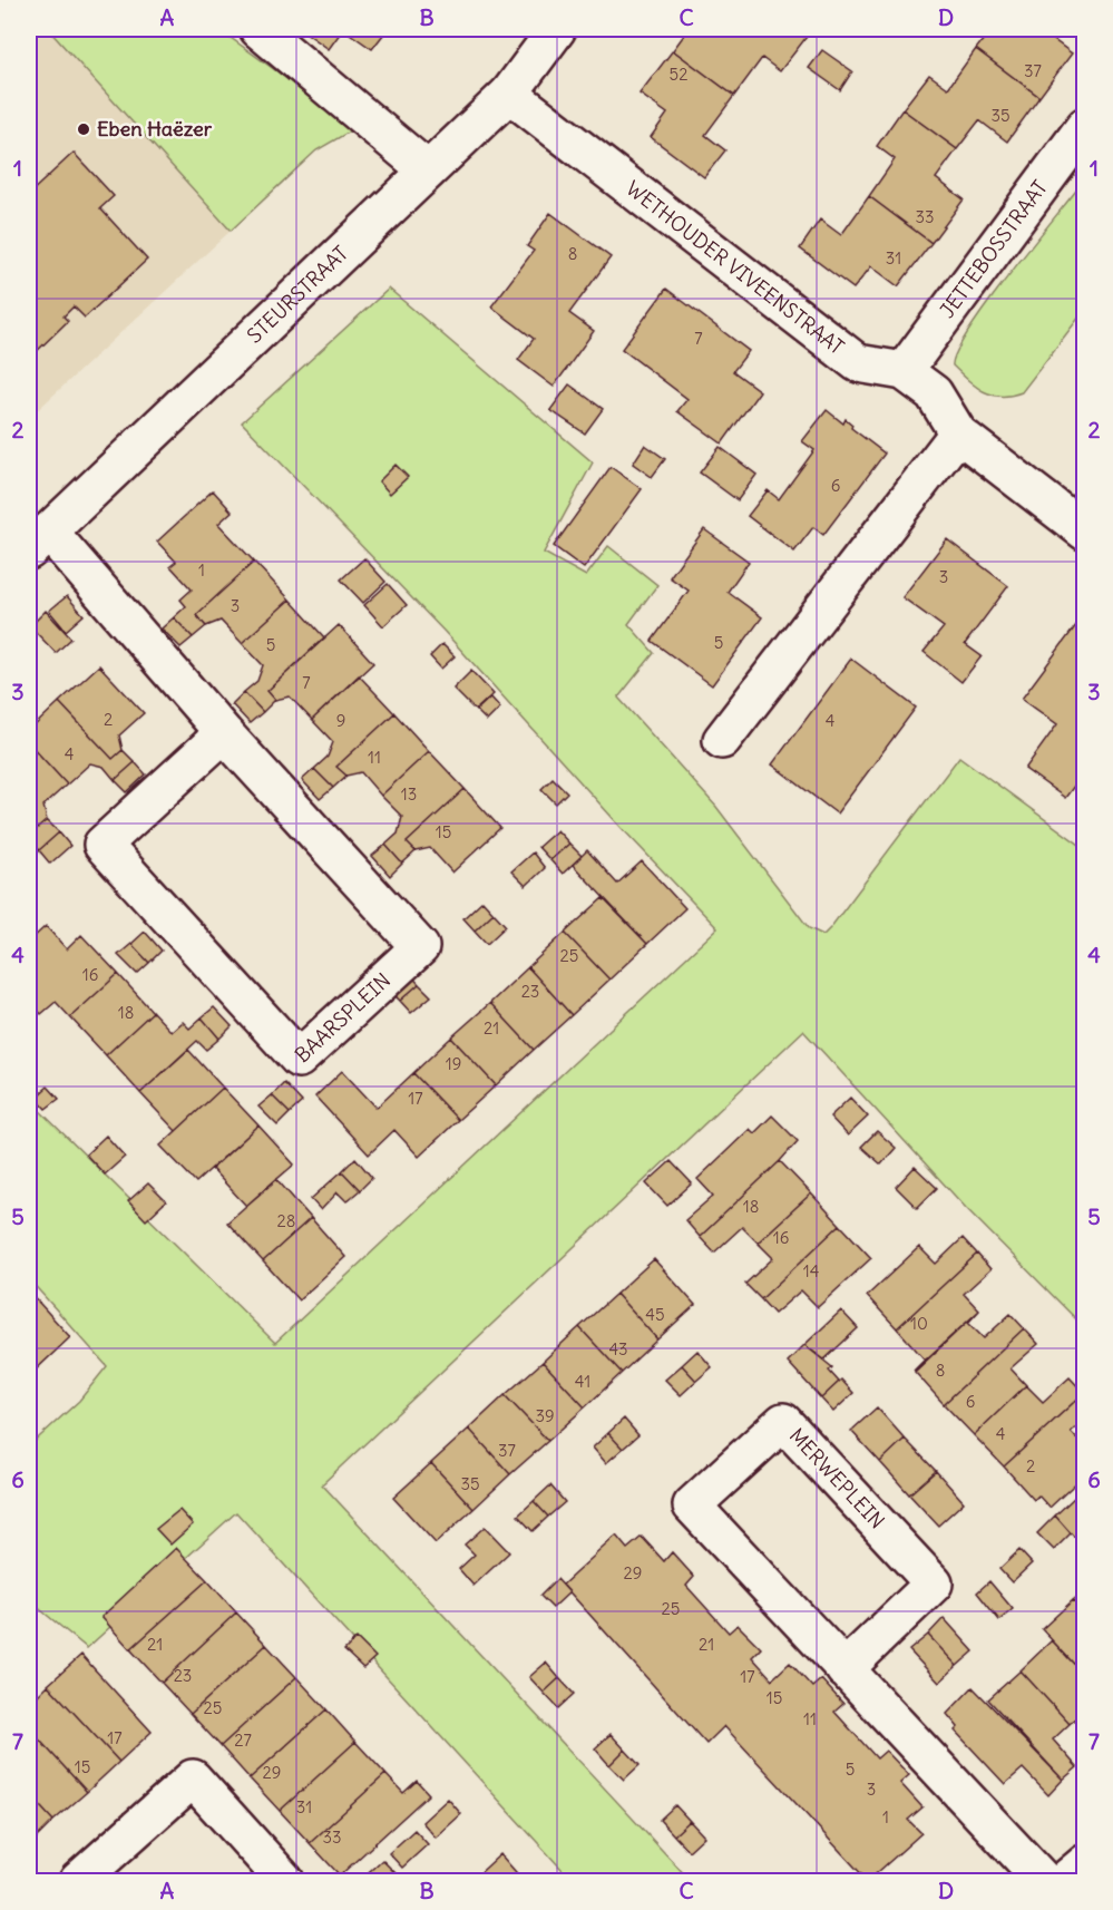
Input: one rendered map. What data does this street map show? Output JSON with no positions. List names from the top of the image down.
{
  "streets": {
    "street": [
      "JETTEBOSSTRAAT",
      "WETHOUDER VIVEENSTRAAT",
      "STEURSTRAAT",
      "BAARSPLEIN",
      "MERWEPLEIN"
    ]
  },
  "crossings": [
    ["JETTEBOSSTRAAT", "WETHOUDER VIVEENSTRAAT"],
    ["WETHOUDER VIVEENSTRAAT", "STEURSTRAAT"],
    ["STEURSTRAAT", "BAARSPLEIN"]
  ],
  "places": ["Eben Haëzer"],
  "house_numbers": [
    "37",
    "52",
    "35",
    "33",
    "8",
    "31",
    "7",
    "6",
    "1",
    "3",
    "3",
    "5",
    "5",
    "7",
    "2",
    "9",
    "4",
    "4",
    "11",
    "13",
    "15",
    "25",
    "16",
    "23",
    "18",
    "21",
    "19",
    "17",
    "18",
    "28",
    "16",
    "14",
    "45",
    "10",
    "43",
    "8",
    "41",
    "6",
    "39",
    "4",
    "37",
    "2",
    "35",
    "29",
    "25",
    "21",
    "21",
    "23",
    "17",
    "15",
    "25",
    "11",
    "17",
    "27",
    "15",
    "5",
    "29",
    "3",
    "31",
    "1",
    "33"
  ],
  "grid": {
    "columns": [
      "A",
      "B",
      "C",
      "D"
    ],
    "rows": [
      "1",
      "2",
      "3",
      "4",
      "5",
      "6",
      "7"
    ]
  }
}
